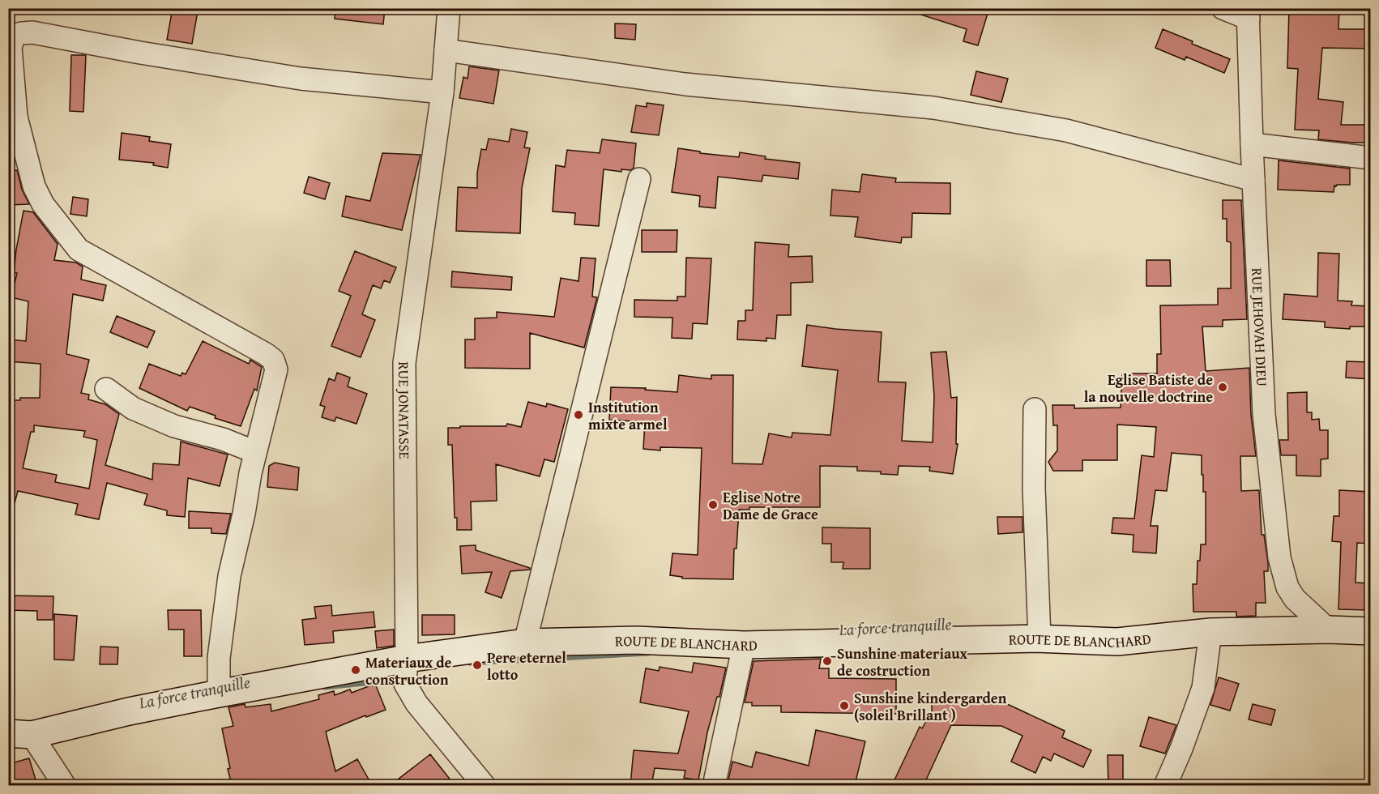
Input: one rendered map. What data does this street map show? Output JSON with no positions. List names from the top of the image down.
{
  "streets": {
    "street": ["RUE JEHOVAH DIEU", "RUE JONATASSE", "ROUTE DE BLANCHARD"]
  },
  "crossings": [
    ["RUE JEHOVAH DIEU", "ROUTE DE BLANCHARD"],
    ["RUE JONATASSE", "ROUTE DE BLANCHARD"]
  ],
  "water": ["La force tranquille"],
  "places": [
    "Eglise Batiste de la nouvelle doctrine",
    "Institution mixte armel",
    "Eglise Notre Dame de Grace",
    "Sunshine materiaux de costruction",
    "Pere eternel lotto",
    "Materiaux de construction",
    "Sunshine kindergarden (soleil Brillant )"
  ]
}
